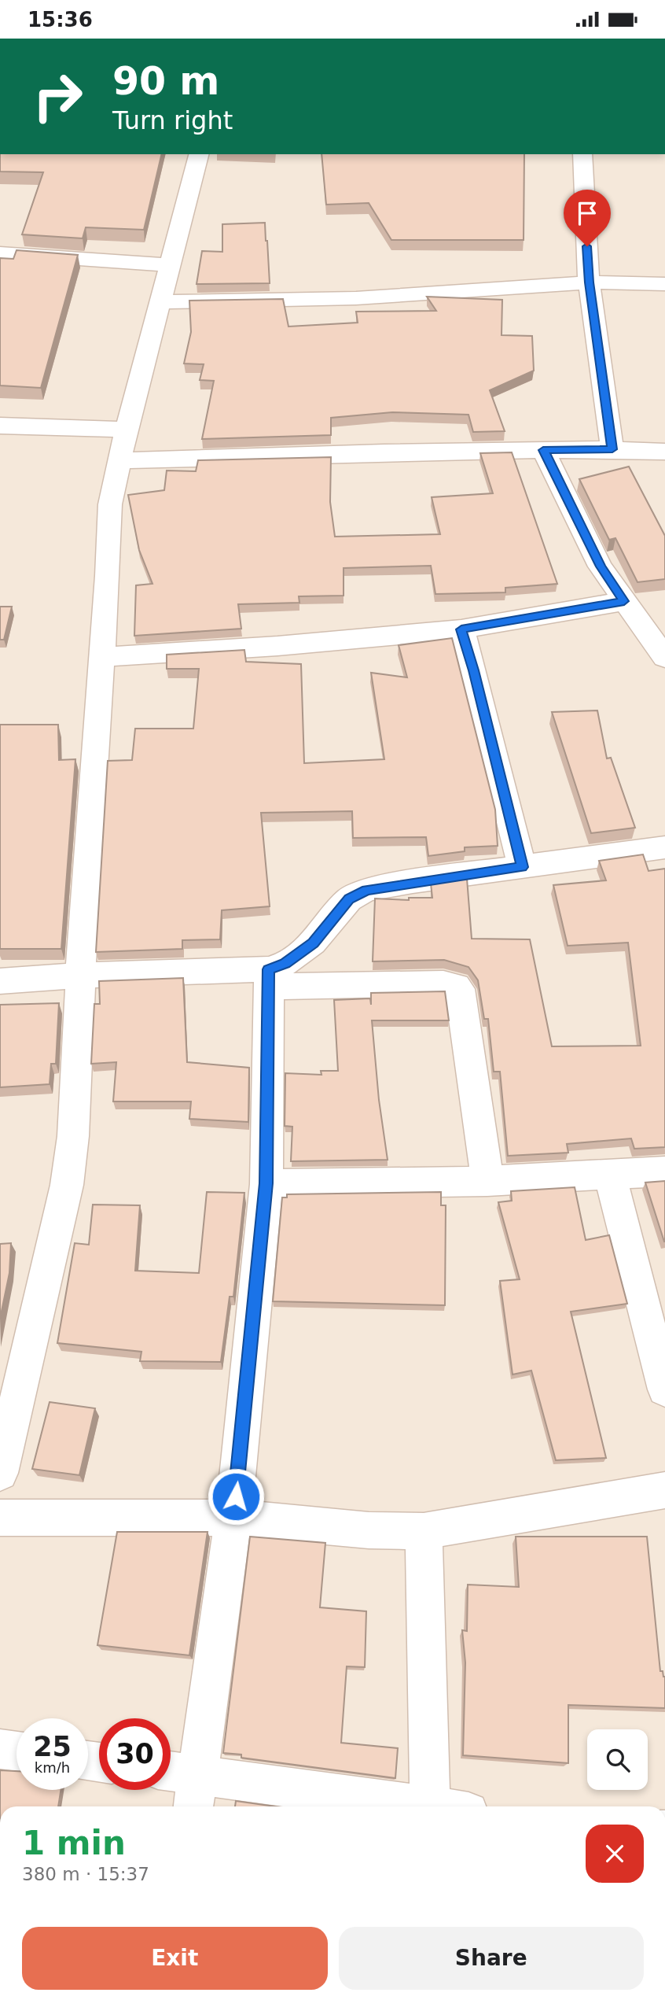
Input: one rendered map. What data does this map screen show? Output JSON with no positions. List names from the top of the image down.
{
  "page": {
    "status": "15:36",
    "turn": ["90 m", "Turn right"],
    "speed": "25 km/h",
    "limit": "30",
    "heading": ["1 min", "380 m · 15:37"],
    "buttons": ["Exit", "Share"]
  }
}
